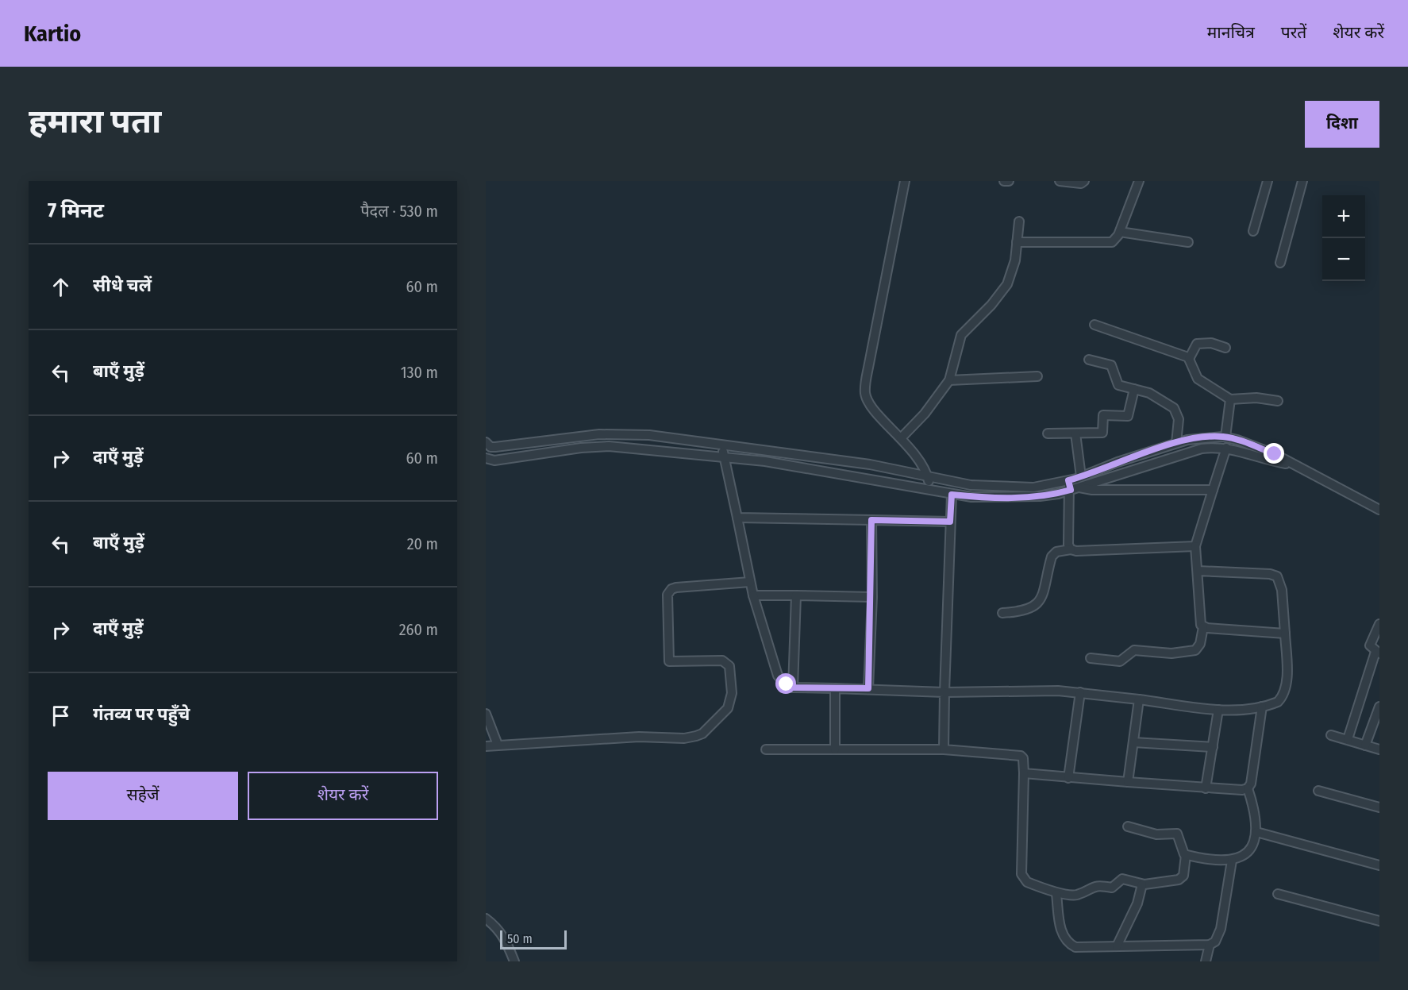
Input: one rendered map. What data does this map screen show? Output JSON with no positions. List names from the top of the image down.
{
  "scale_bar": "50 m",
  "page": {
    "header": "Kartio",
    "nav": ["मानचित्र", "परतें", "शेयर करें"],
    "buttons": [
      "दिशा",
      ["सहेजें", "शेयर करें"]
    ],
    "title": "हमारा पता",
    "heading": ["7 मिनट", "पैदल · 530 m"],
    "map_buttons": ["+", "−"],
    "list": [
      ["सीधे चलें", "60 m"],
      ["बाएँ मुड़ें", "130 m"],
      ["दाएँ मुड़ें", "60 m"],
      ["बाएँ मुड़ें", "20 m"],
      ["दाएँ मुड़ें", "260 m"],
      "गंतव्य पर पहुँचे"
    ],
    "scale": "50 m"
  }
}
